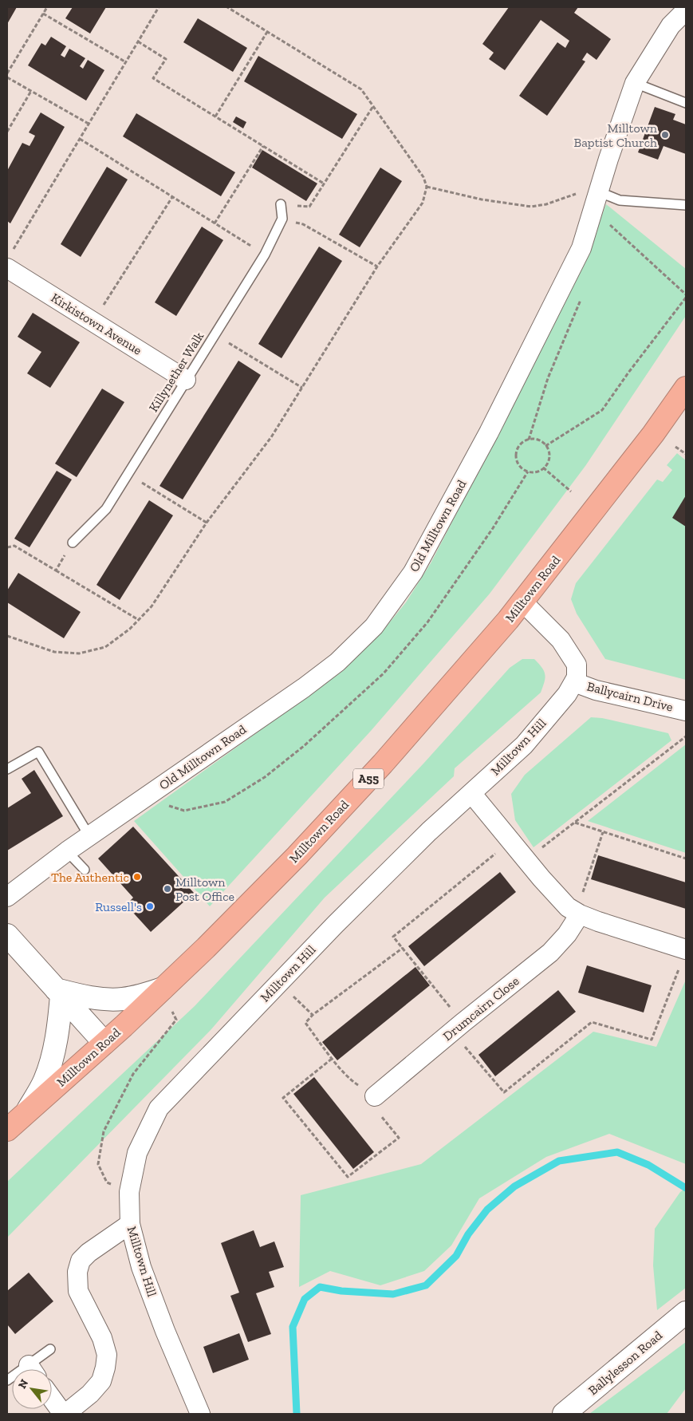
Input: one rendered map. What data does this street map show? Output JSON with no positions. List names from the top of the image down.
{
  "streets": {
    "highway": ["Milltown Road", "A55"],
    "street": [
      "Kirkistown Avenue",
      "Old Milltown Road",
      "Ballycairn Drive",
      "Milltown Hill",
      "Drumcairn Close",
      "Ballylesson Road"
    ],
    "lane": ["Killynether Walk"]
  },
  "crossings": [
    ["Kirkistown Avenue", "Killynether Walk"],
    ["Milltown Road", "Milltown Hill"],
    ["Ballycairn Drive", "Milltown Hill"]
  ],
  "places": [
    "Milltown Baptist Church",
    "The Authentic",
    "Milltown Post Office",
    "Russell's"
  ],
  "north": "top left"
}
